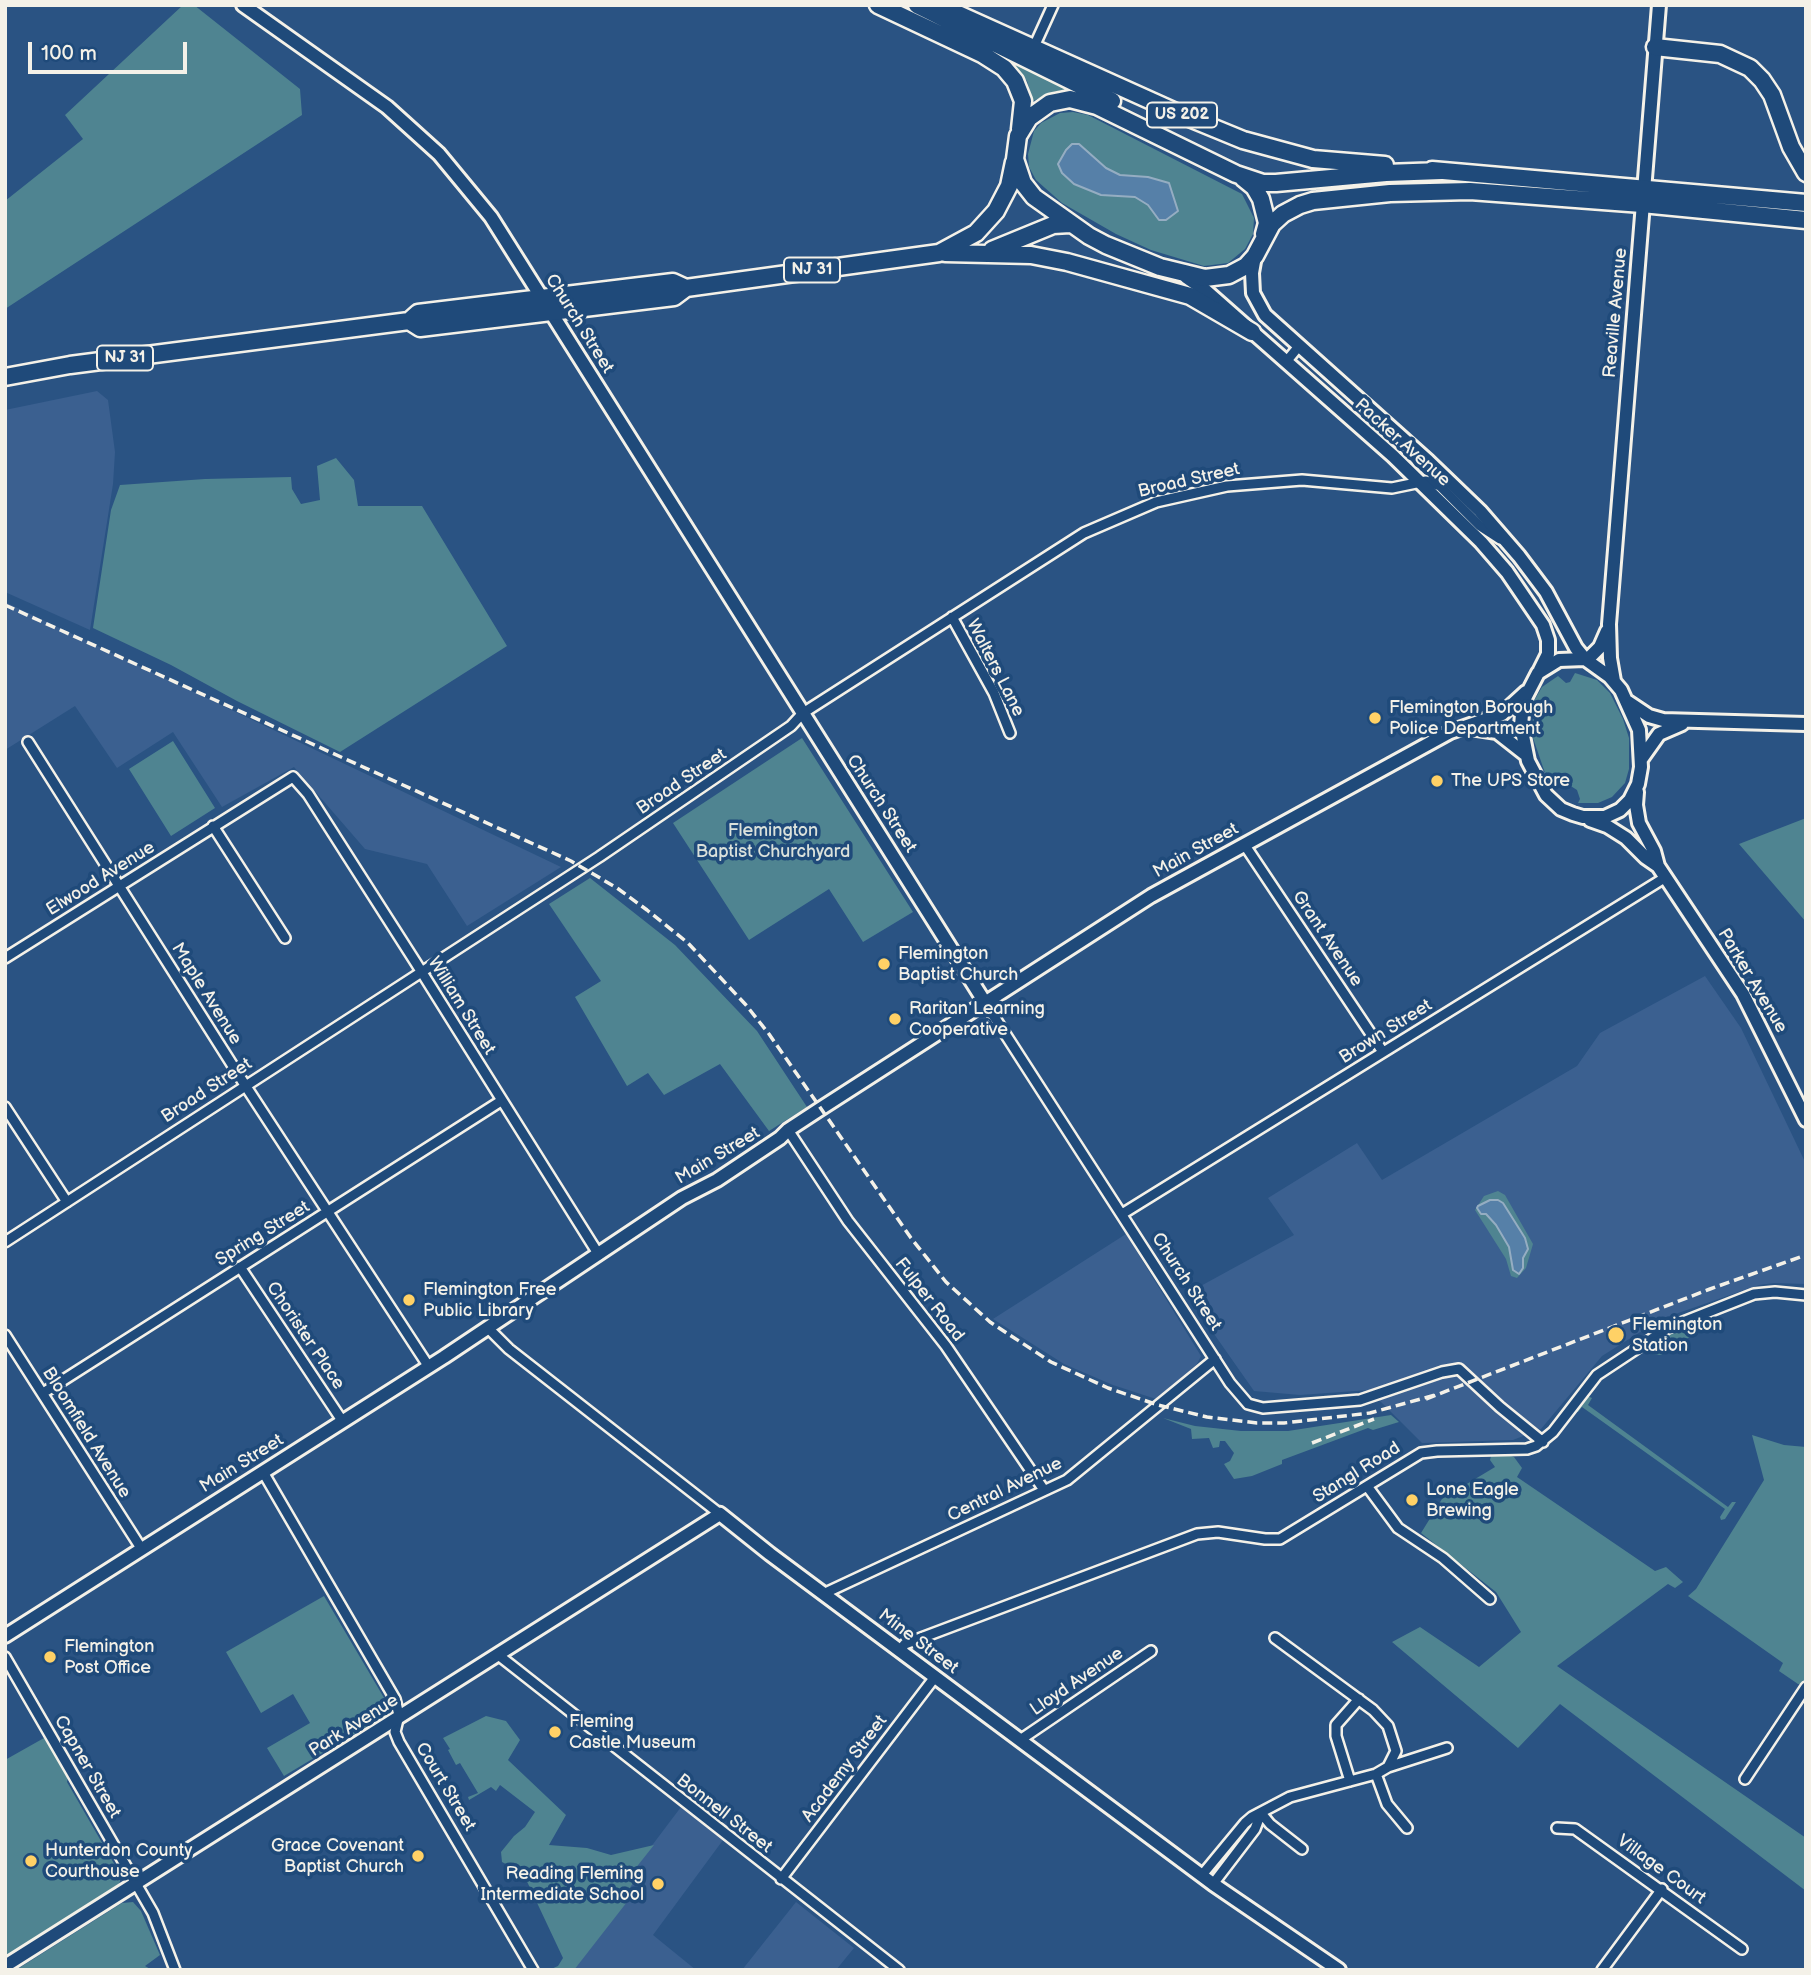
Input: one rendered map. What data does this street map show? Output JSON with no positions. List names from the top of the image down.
{
  "streets": {
    "highway": ["US 202", "NJ 31"],
    "street": [
      "Reaville Avenue",
      "Church Street",
      "Packer Avenue",
      "Broad Street",
      "Walters Lane",
      "Main Street",
      "Elwood Avenue",
      "Grant Avenue",
      "Parker Avenue",
      "Maple Avenue",
      "William Street",
      "Brown Street",
      "Spring Street",
      "Fulper Road",
      "Chorister Place",
      "Bloomfield Avenue",
      "Stangl Road",
      "Central Avenue",
      "Mine Street",
      "Lloyd Avenue",
      "Park Avenue",
      "Capner Street",
      "Academy Street",
      "Court Street",
      "Bonnell Street",
      "Village Court"
    ]
  },
  "crossings": [
    ["US 202", "NJ 31"],
    ["US 202", "Reaville Avenue"],
    ["US 202", "Packer Avenue"],
    ["NJ 31", "Church Street"],
    ["Reaville Avenue", "Packer Avenue"],
    ["Reaville Avenue", "Main Street"],
    ["Reaville Avenue", "Parker Avenue"],
    ["Church Street", "Broad Street"],
    ["Church Street", "Main Street"],
    ["Church Street", "Brown Street"],
    ["Church Street", "Stangl Road"],
    ["Church Street", "Central Avenue"],
    ["Packer Avenue", "Broad Street"],
    ["Packer Avenue", "Main Street"],
    ["Packer Avenue", "Parker Avenue"],
    ["Broad Street", "Walters Lane"],
    ["Broad Street", "Maple Avenue"],
    ["Broad Street", "William Street"],
    ["Main Street", "Grant Avenue"],
    ["Main Street", "Parker Avenue"],
    ["Main Street", "Maple Avenue"],
    ["Main Street", "William Street"],
    ["Main Street", "Fulper Road"],
    ["Main Street", "Chorister Place"],
    ["Main Street", "Bloomfield Avenue"],
    ["Main Street", "Mine Street"],
    ["Main Street", "Court Street"],
    ["Elwood Avenue", "Maple Avenue"],
    ["Elwood Avenue", "William Street"],
    ["Grant Avenue", "Brown Street"],
    ["Parker Avenue", "Brown Street"],
    ["Maple Avenue", "Spring Street"],
    ["William Street", "Spring Street"],
    ["Spring Street", "Chorister Place"],
    ["Spring Street", "Bloomfield Avenue"],
    ["Fulper Road", "Central Avenue"],
    ["Stangl Road", "Mine Street"],
    ["Central Avenue", "Mine Street"],
    ["Mine Street", "Lloyd Avenue"],
    ["Mine Street", "Park Avenue"],
    ["Mine Street", "Academy Street"],
    ["Park Avenue", "Capner Street"],
    ["Park Avenue", "Court Street"],
    ["Park Avenue", "Bonnell Street"],
    ["Academy Street", "Bonnell Street"]
  ],
  "parks": ["Flemington Baptist Churchyard"],
  "places": [
    "Flemington Borough Police Department",
    "The UPS Store",
    "Flemington Baptist Church",
    "Raritan Learning Cooperative",
    "Flemington Free Public Library",
    "Flemington Station",
    "Lone Eagle Brewing",
    "Flemington Post Office",
    "Fleming Castle Museum",
    "Grace Covenant Baptist Church",
    "Hunterdon County Courthouse",
    "Reading Fleming Intermediate School"
  ],
  "scale_bar": "100 m"
}
